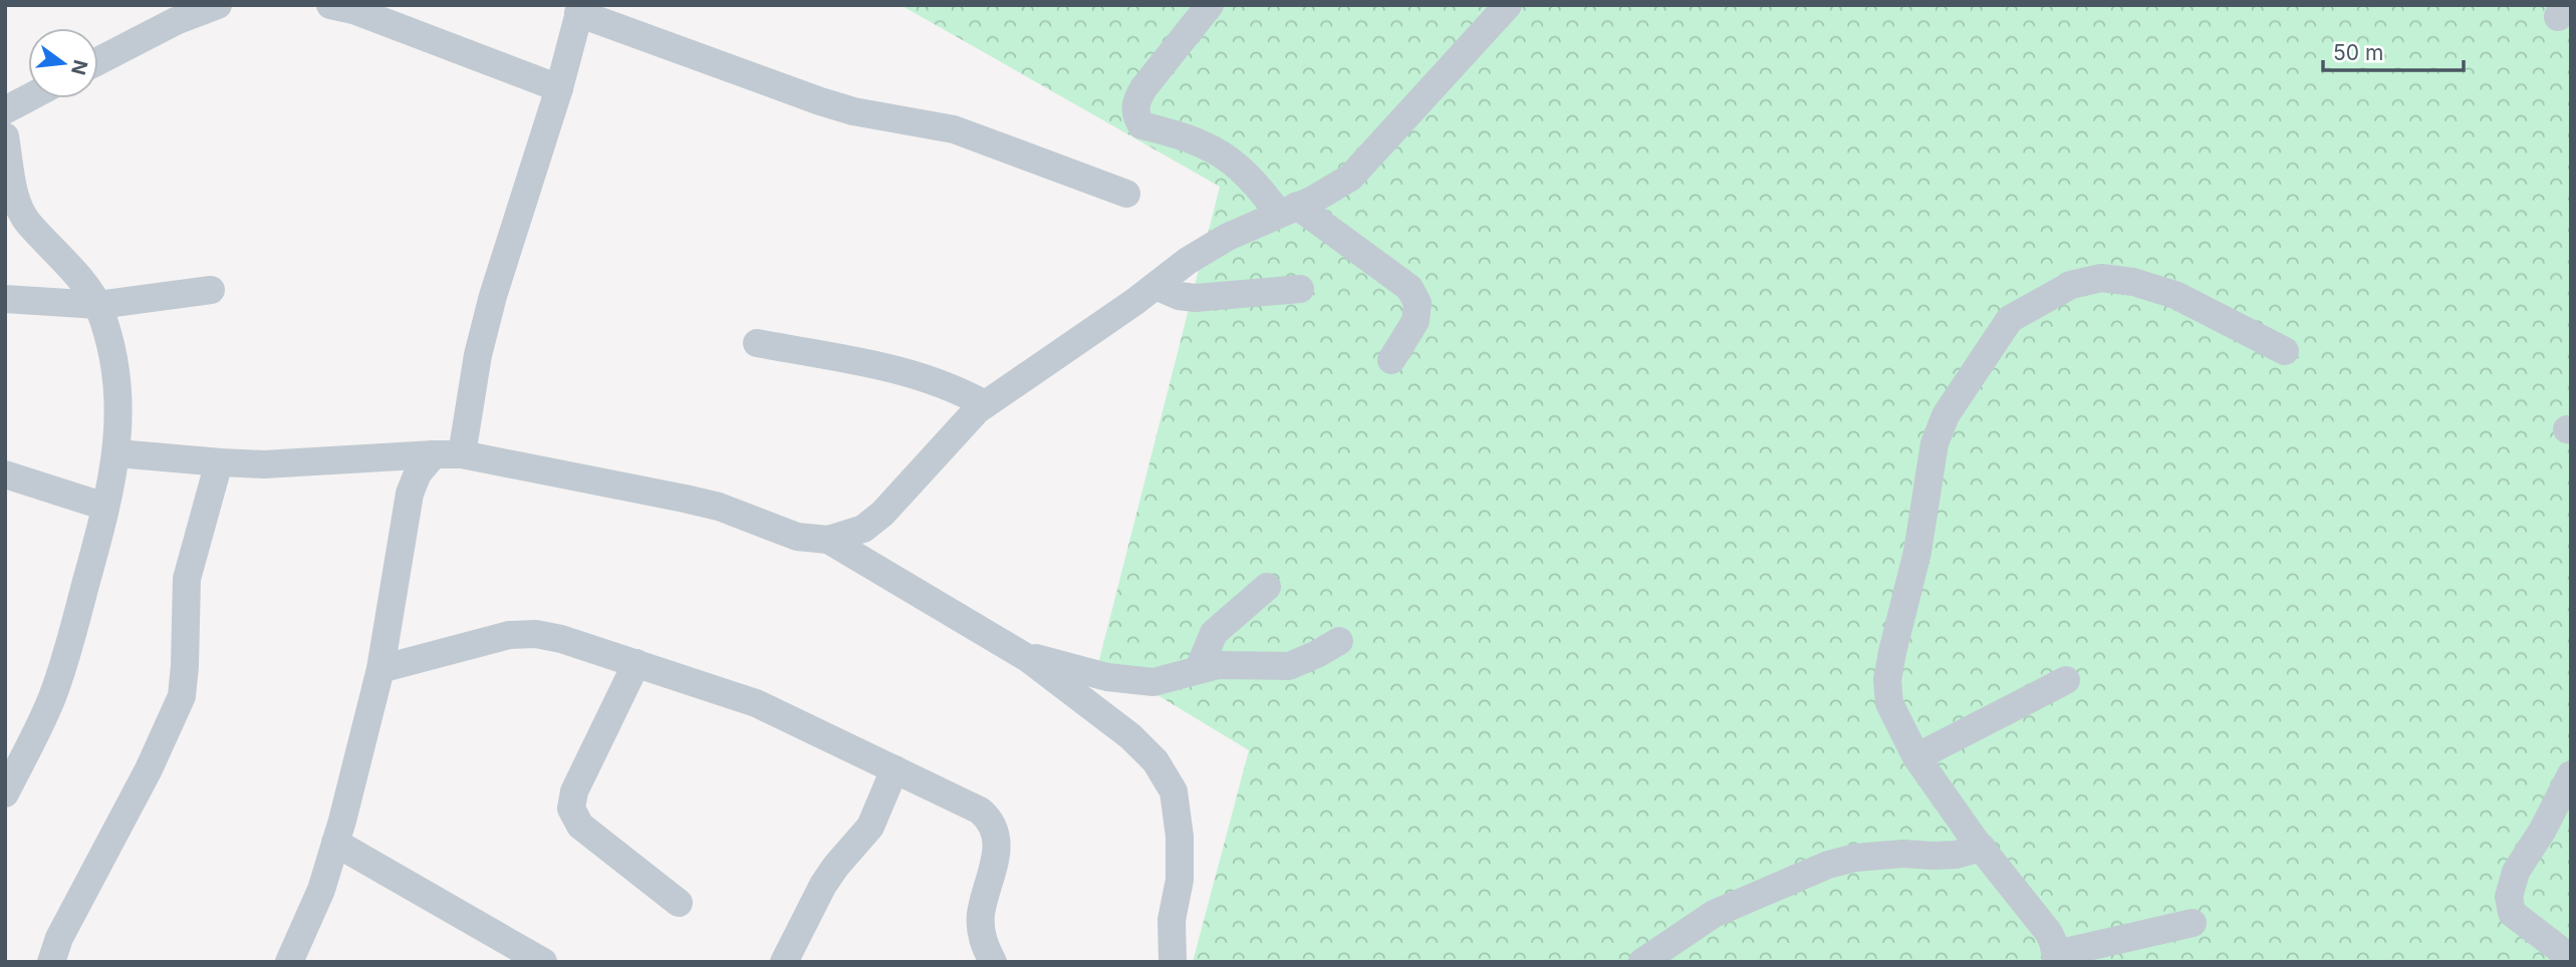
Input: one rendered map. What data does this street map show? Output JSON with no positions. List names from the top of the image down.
{
  "scale_bar": "50 m",
  "north": "right"
}
